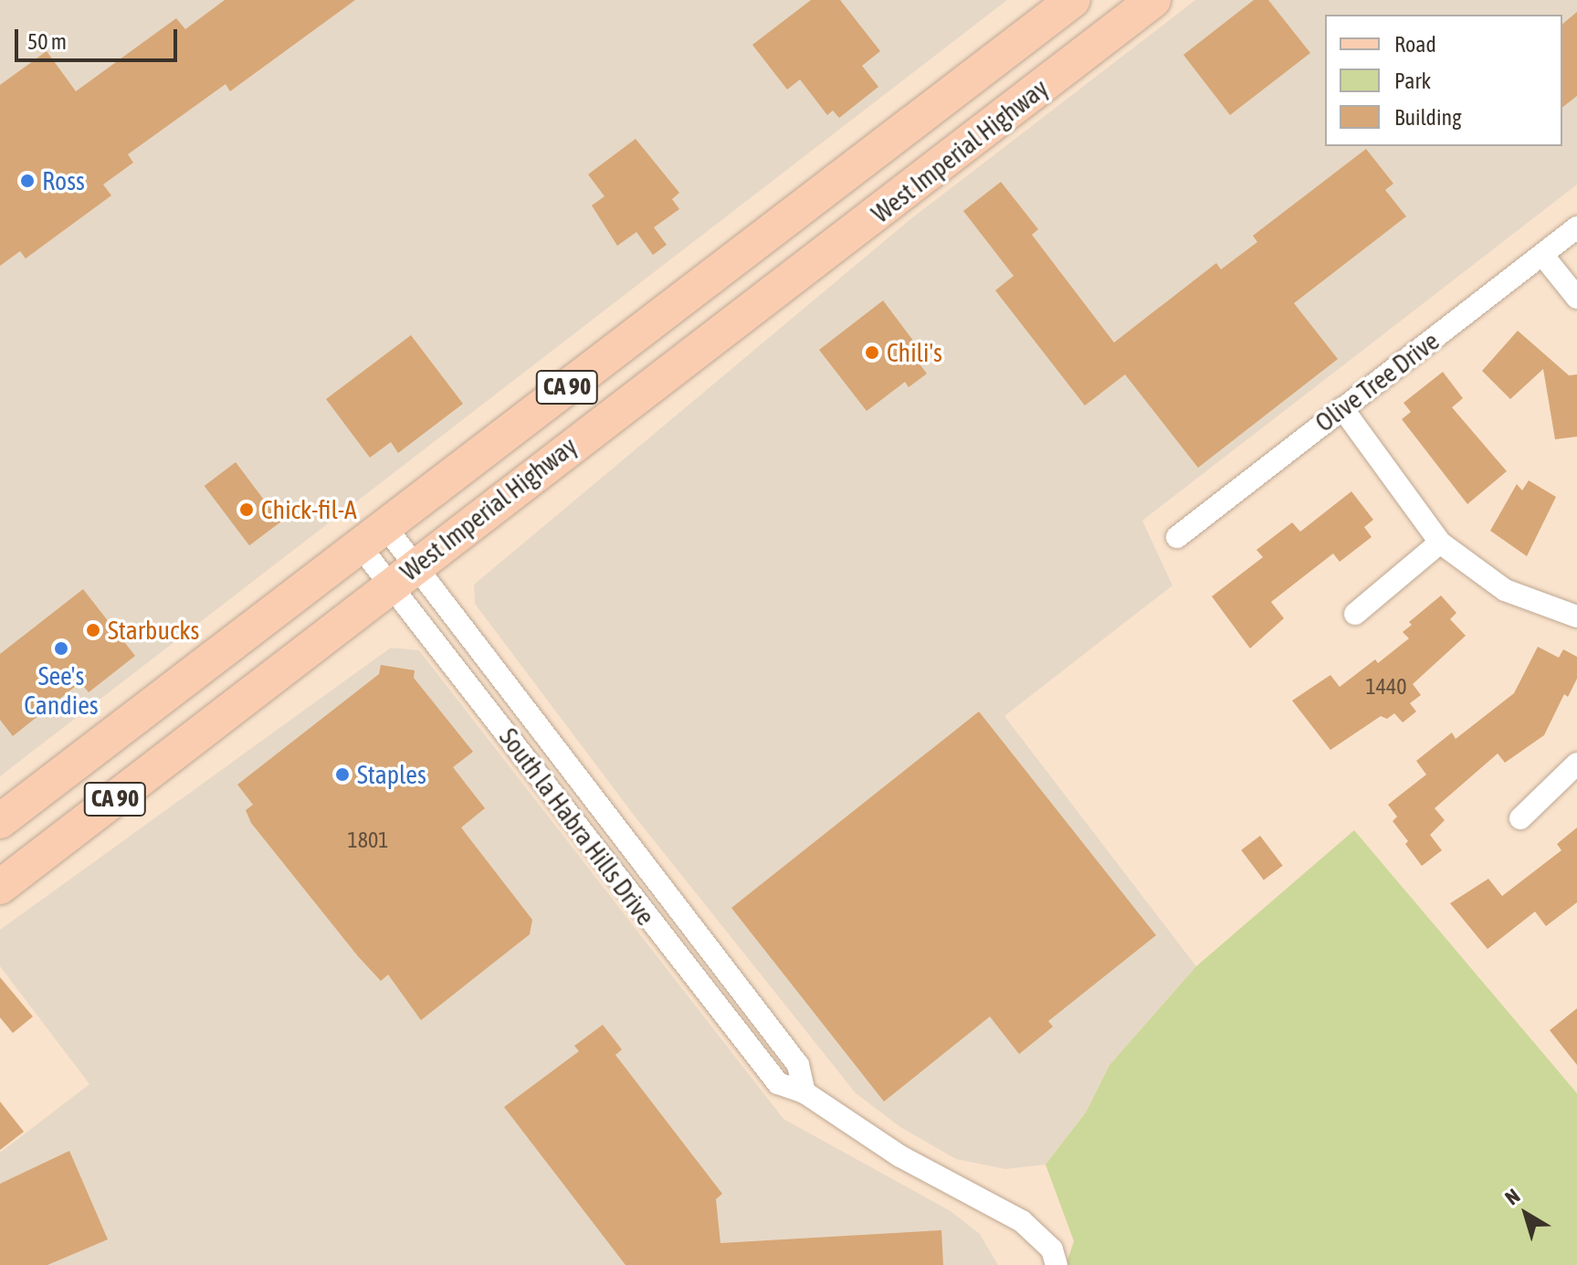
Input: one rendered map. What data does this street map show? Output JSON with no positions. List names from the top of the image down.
{
  "streets": {
    "main road": ["West Imperial Highway", "CA 90"],
    "street": ["Olive Tree Drive", "South la Habra Hills Drive"]
  },
  "crossings": [
    ["West Imperial Highway", "South la Habra Hills Drive"]
  ],
  "places": [
    "Ross",
    "Chili's",
    "Chick-fil-A",
    "Starbucks",
    "See's Candies",
    "Staples"
  ],
  "house_numbers": ["1440", "1801"],
  "legend": ["Road", "Park", "Building"],
  "scale_bar": "50 m",
  "north": "top left"
}
